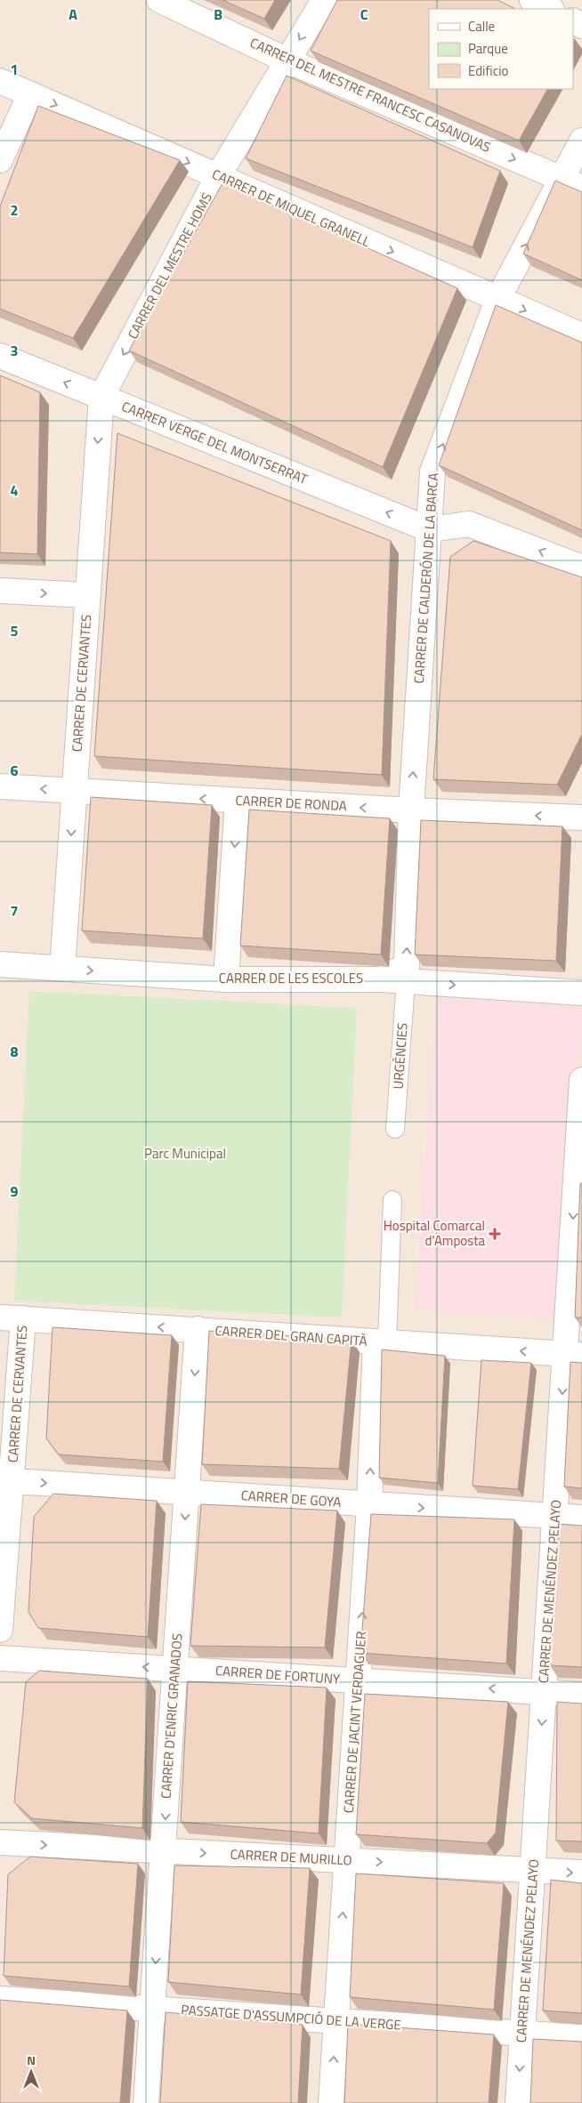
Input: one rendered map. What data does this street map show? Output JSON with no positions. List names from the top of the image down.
{
  "streets": {
    "street": [
      "CARRER DEL MESTRE FRANCESC CASANOVAS",
      "CARRER DE MIQUEL GRANELL",
      "CARRER DEL MESTRE HOMS",
      "CARRER VERGE DEL MONTSERRAT",
      "CARRER DE CALDERÓN DE LA BARCA",
      "CARRER DE CERVANTES",
      "CARRER DE RONDA",
      "CARRER DE LES ESCOLES",
      "CARRER DEL GRAN CAPITÀ",
      "CARRER DE GOYA",
      "CARRER DE MENÉNDEZ PELAYO",
      "CARRER DE FORTUNY",
      "CARRER D'ENRIC GRANADOS",
      "CARRER DE JACINT VERDAGUER",
      "CARRER DE MURILLO",
      "PASSATGE D'ASSUMPCIÓ DE LA VERGE"
    ],
    "lane": ["URGÈNCIES"]
  },
  "crossings": [
    ["CARRER DEL MESTRE FRANCESC CASANOVAS", "CARRER DEL MESTRE HOMS"],
    ["CARRER DEL MESTRE FRANCESC CASANOVAS", "CARRER DE CALDERÓN DE LA BARCA"],
    ["CARRER DE MIQUEL GRANELL", "CARRER DEL MESTRE HOMS"],
    ["CARRER DE MIQUEL GRANELL", "CARRER DE CALDERÓN DE LA BARCA"],
    ["CARRER DEL MESTRE HOMS", "CARRER VERGE DEL MONTSERRAT"],
    ["CARRER DEL MESTRE HOMS", "CARRER DE CERVANTES"],
    ["CARRER VERGE DEL MONTSERRAT", "CARRER DE CALDERÓN DE LA BARCA"],
    ["CARRER VERGE DEL MONTSERRAT", "CARRER DE CERVANTES"],
    ["CARRER DE CALDERÓN DE LA BARCA", "CARRER DE RONDA"],
    ["CARRER DE CALDERÓN DE LA BARCA", "CARRER DE LES ESCOLES"],
    ["CARRER DE CERVANTES", "CARRER DE RONDA"],
    ["CARRER DE CERVANTES", "CARRER DE LES ESCOLES"],
    ["CARRER DE CERVANTES", "CARRER DEL GRAN CAPITÀ"],
    ["CARRER DE CERVANTES", "CARRER DE GOYA"],
    ["CARRER DE LES ESCOLES", "URGÈNCIES"],
    ["CARRER DEL GRAN CAPITÀ", "CARRER DE MENÉNDEZ PELAYO"],
    ["CARRER DEL GRAN CAPITÀ", "CARRER D'ENRIC GRANADOS"],
    ["CARRER DEL GRAN CAPITÀ", "CARRER DE JACINT VERDAGUER"],
    ["CARRER DE GOYA", "CARRER DE MENÉNDEZ PELAYO"],
    ["CARRER DE GOYA", "CARRER D'ENRIC GRANADOS"],
    ["CARRER DE GOYA", "CARRER DE JACINT VERDAGUER"],
    ["CARRER DE MENÉNDEZ PELAYO", "CARRER DE FORTUNY"],
    ["CARRER DE MENÉNDEZ PELAYO", "CARRER DE MURILLO"],
    ["CARRER DE MENÉNDEZ PELAYO", "PASSATGE D'ASSUMPCIÓ DE LA VERGE"],
    ["CARRER DE FORTUNY", "CARRER D'ENRIC GRANADOS"],
    ["CARRER DE FORTUNY", "CARRER DE JACINT VERDAGUER"],
    ["CARRER D'ENRIC GRANADOS", "CARRER DE MURILLO"],
    ["CARRER D'ENRIC GRANADOS", "PASSATGE D'ASSUMPCIÓ DE LA VERGE"],
    ["CARRER DE JACINT VERDAGUER", "CARRER DE MURILLO"],
    ["CARRER DE JACINT VERDAGUER", "PASSATGE D'ASSUMPCIÓ DE LA VERGE"]
  ],
  "one_way": [
    "CARRER DEL MESTRE FRANCESC CASANOVAS",
    "CARRER DE MIQUEL GRANELL",
    "CARRER DEL MESTRE HOMS",
    "CARRER VERGE DEL MONTSERRAT",
    "CARRER DE CALDERÓN DE LA BARCA",
    "CARRER DE RONDA",
    "CARRER DE LES ESCOLES",
    "CARRER DEL GRAN CAPITÀ",
    "CARRER DE GOYA",
    "CARRER DE MENÉNDEZ PELAYO",
    "CARRER DE FORTUNY",
    "CARRER D'ENRIC GRANADOS",
    "CARRER DE JACINT VERDAGUER",
    "CARRER DE MURILLO"
  ],
  "parks": ["Parc Municipal"],
  "places": {
    "health": ["Hospital Comarcal d'Amposta"]
  },
  "legend": ["Calle", "Parque", "Edificio"],
  "north": "top",
  "grid": {
    "columns": ["A", "B", "C"],
    "rows": [
      "1",
      "2",
      "3",
      "4",
      "5",
      "6",
      "7",
      "8",
      "9"
    ]
  }
}
